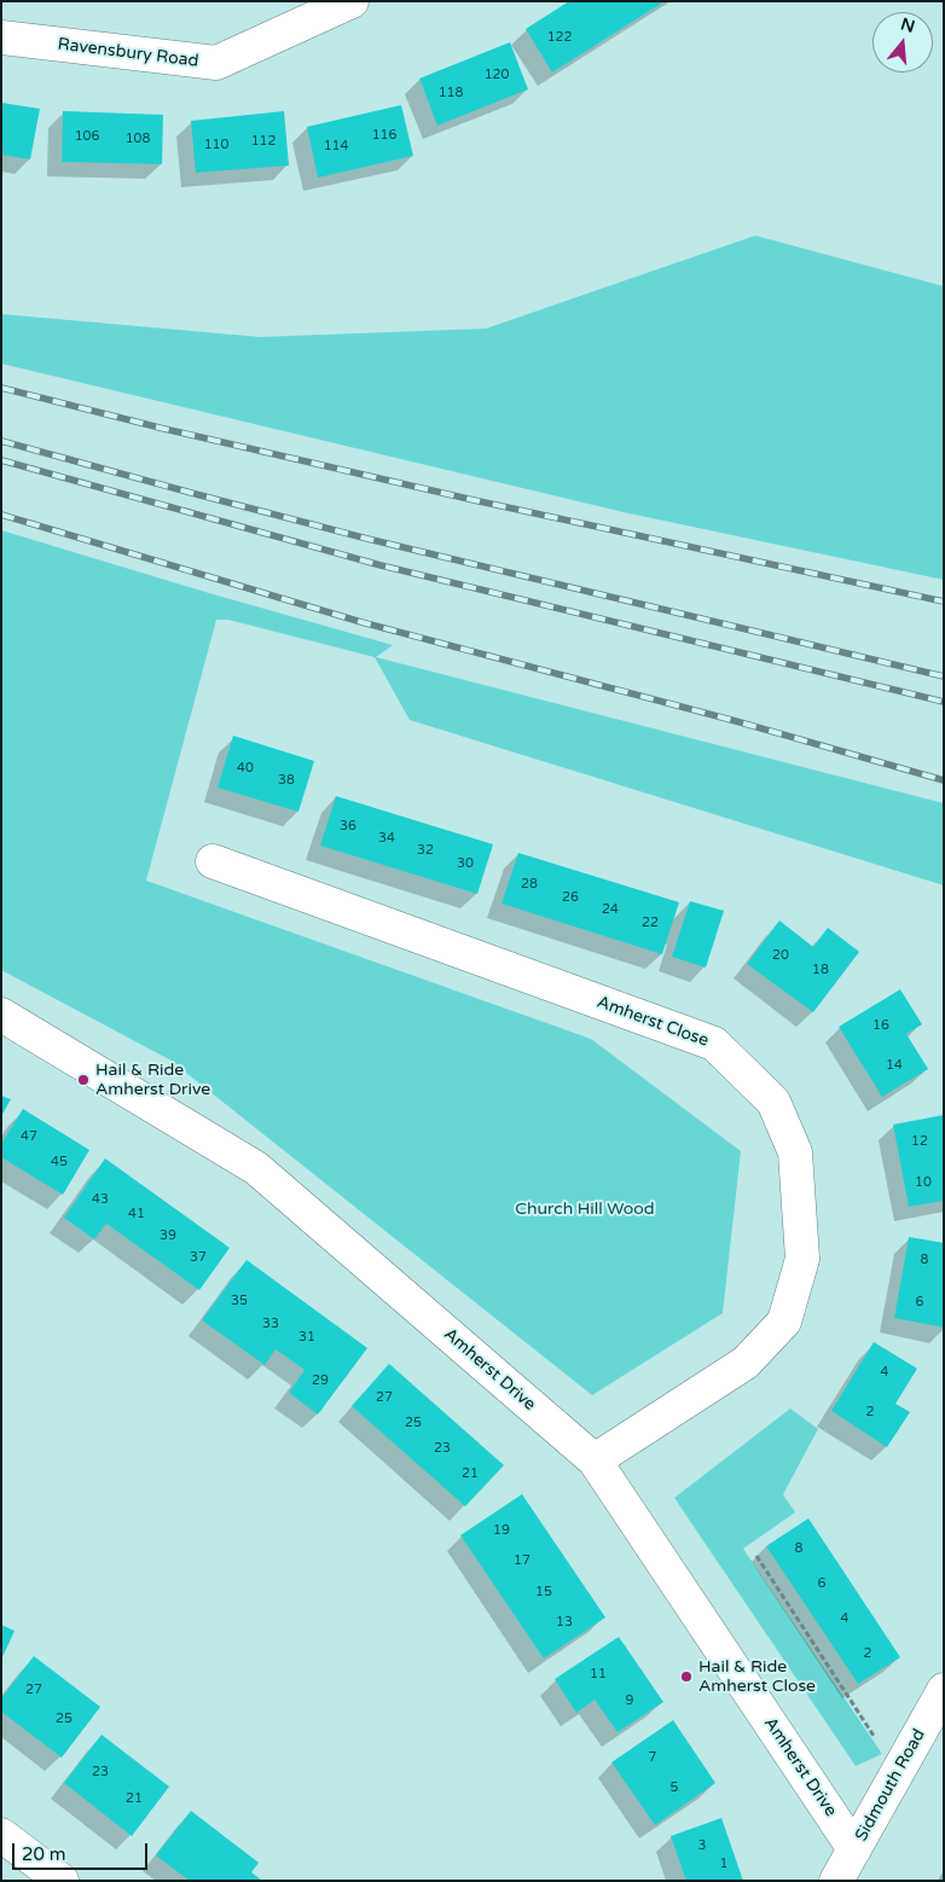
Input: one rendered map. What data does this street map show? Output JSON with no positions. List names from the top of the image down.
{
  "streets": {
    "street": [
      "Ravensbury Road",
      "Amherst Close",
      "Amherst Drive",
      "Sidmouth Road"
    ]
  },
  "crossings": [
    ["Amherst Close", "Amherst Drive"],
    ["Amherst Drive", "Sidmouth Road"]
  ],
  "parks": ["Church Hill Wood"],
  "places": ["Hail & Ride Amherst Drive", "Hail & Ride Amherst Close"],
  "house_numbers": [
    "122",
    "120",
    "118",
    "116",
    "106",
    "108",
    "112",
    "110",
    "114",
    "40",
    "38",
    "36",
    "34",
    "32",
    "30",
    "28",
    "26",
    "24",
    "22",
    "20",
    "18",
    "16",
    "14",
    "47",
    "12",
    "45",
    "10",
    "43",
    "41",
    "39",
    "37",
    "8",
    "35",
    "6",
    "33",
    "31",
    "4",
    "29",
    "27",
    "2",
    "25",
    "23",
    "21",
    "19",
    "8",
    "17",
    "6",
    "15",
    "4",
    "13",
    "2",
    "11",
    "27",
    "9",
    "25",
    "7",
    "23",
    "5",
    "21",
    "3",
    "1"
  ],
  "scale_bar": "20 m",
  "north": "top"
}
